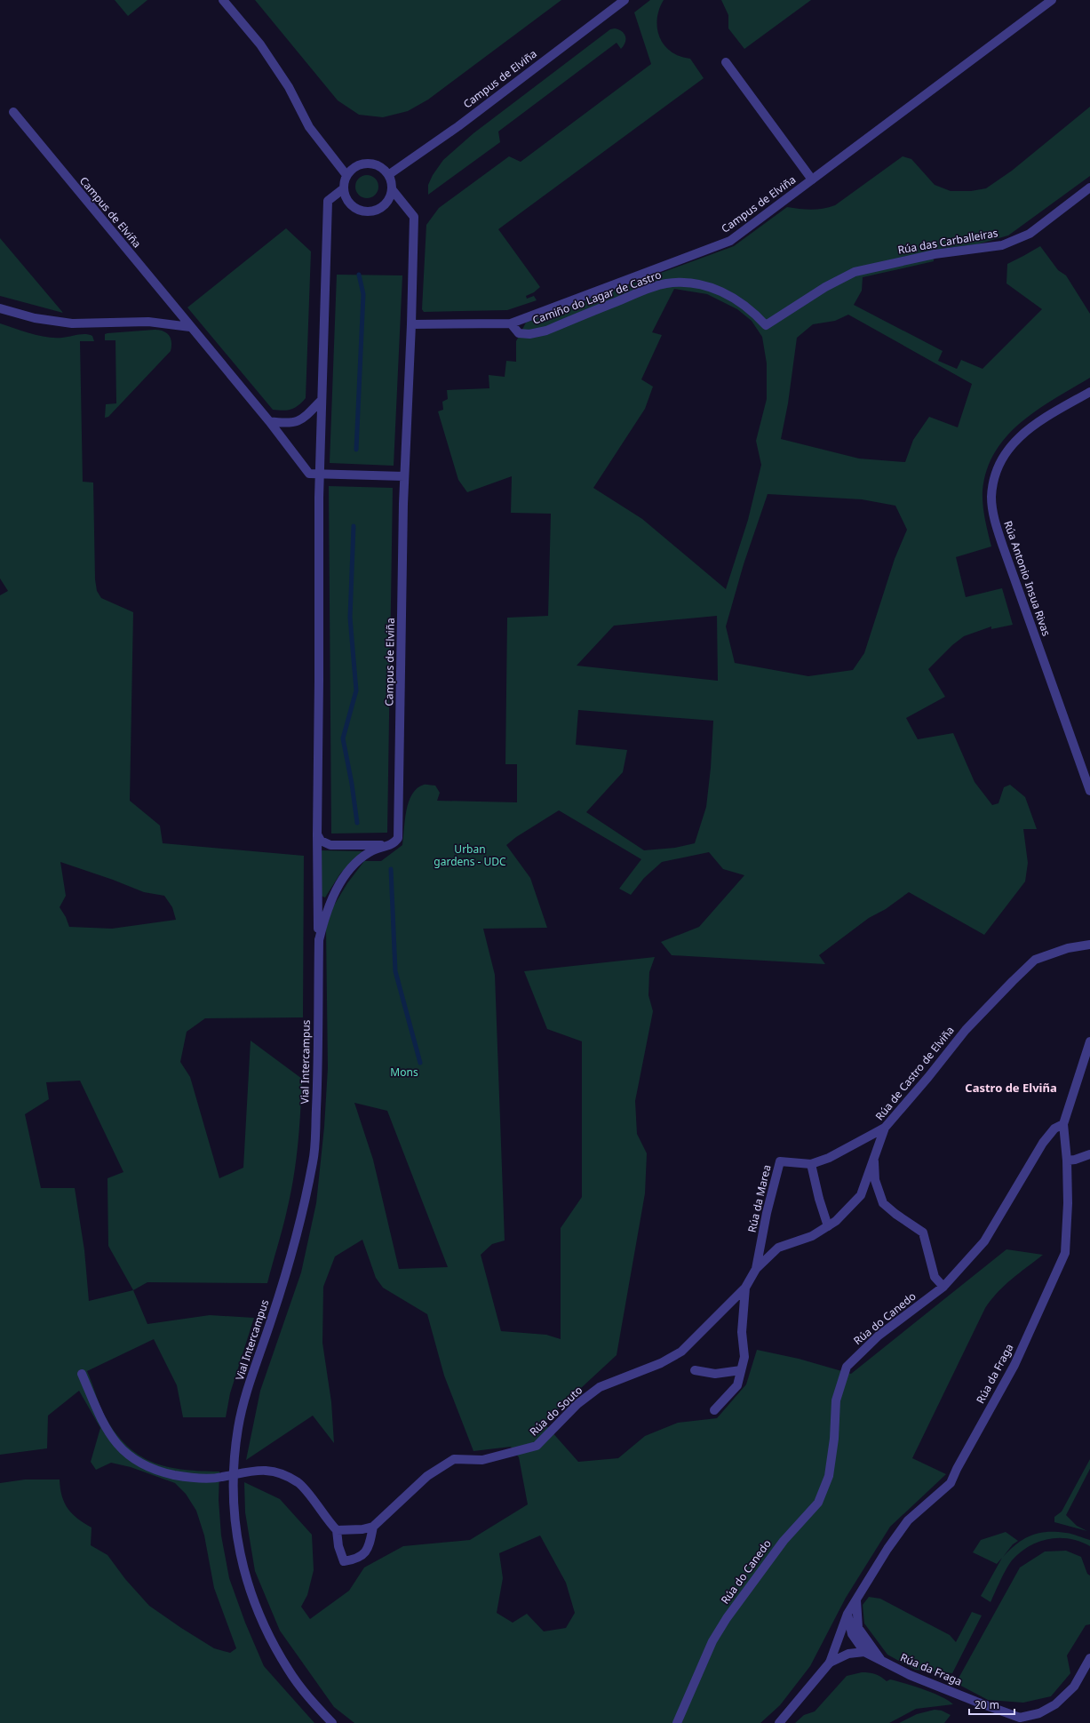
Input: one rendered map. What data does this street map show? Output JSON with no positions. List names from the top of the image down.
{
  "streets": {
    "street": [
      "Campus de Elviña",
      "Rúa das Carballeiras",
      "Camiño do Lagar de Castro",
      "Rúa Antonio Insua Rivas",
      "Vial Intercampus",
      "Rúa de Castro de Elviña",
      "Rúa da Marea",
      "Rúa do Canedo",
      "Rúa da Fraga",
      "Rúa do Souto"
    ]
  },
  "crossings": [
    ["Campus de Elviña", "Camiño do Lagar de Castro"],
    ["Rúa das Carballeiras", "Camiño do Lagar de Castro"],
    ["Rúa de Castro de Elviña", "Rúa da Marea"],
    ["Rúa de Castro de Elviña", "Rúa do Souto"],
    ["Rúa da Marea", "Rúa do Souto"],
    ["Rúa do Canedo", "Rúa da Fraga"]
  ],
  "districts": ["Castro de Elviña"],
  "parks": ["Urban gardens - UDC", "Mons"],
  "scale_bar": "20 m"
}
